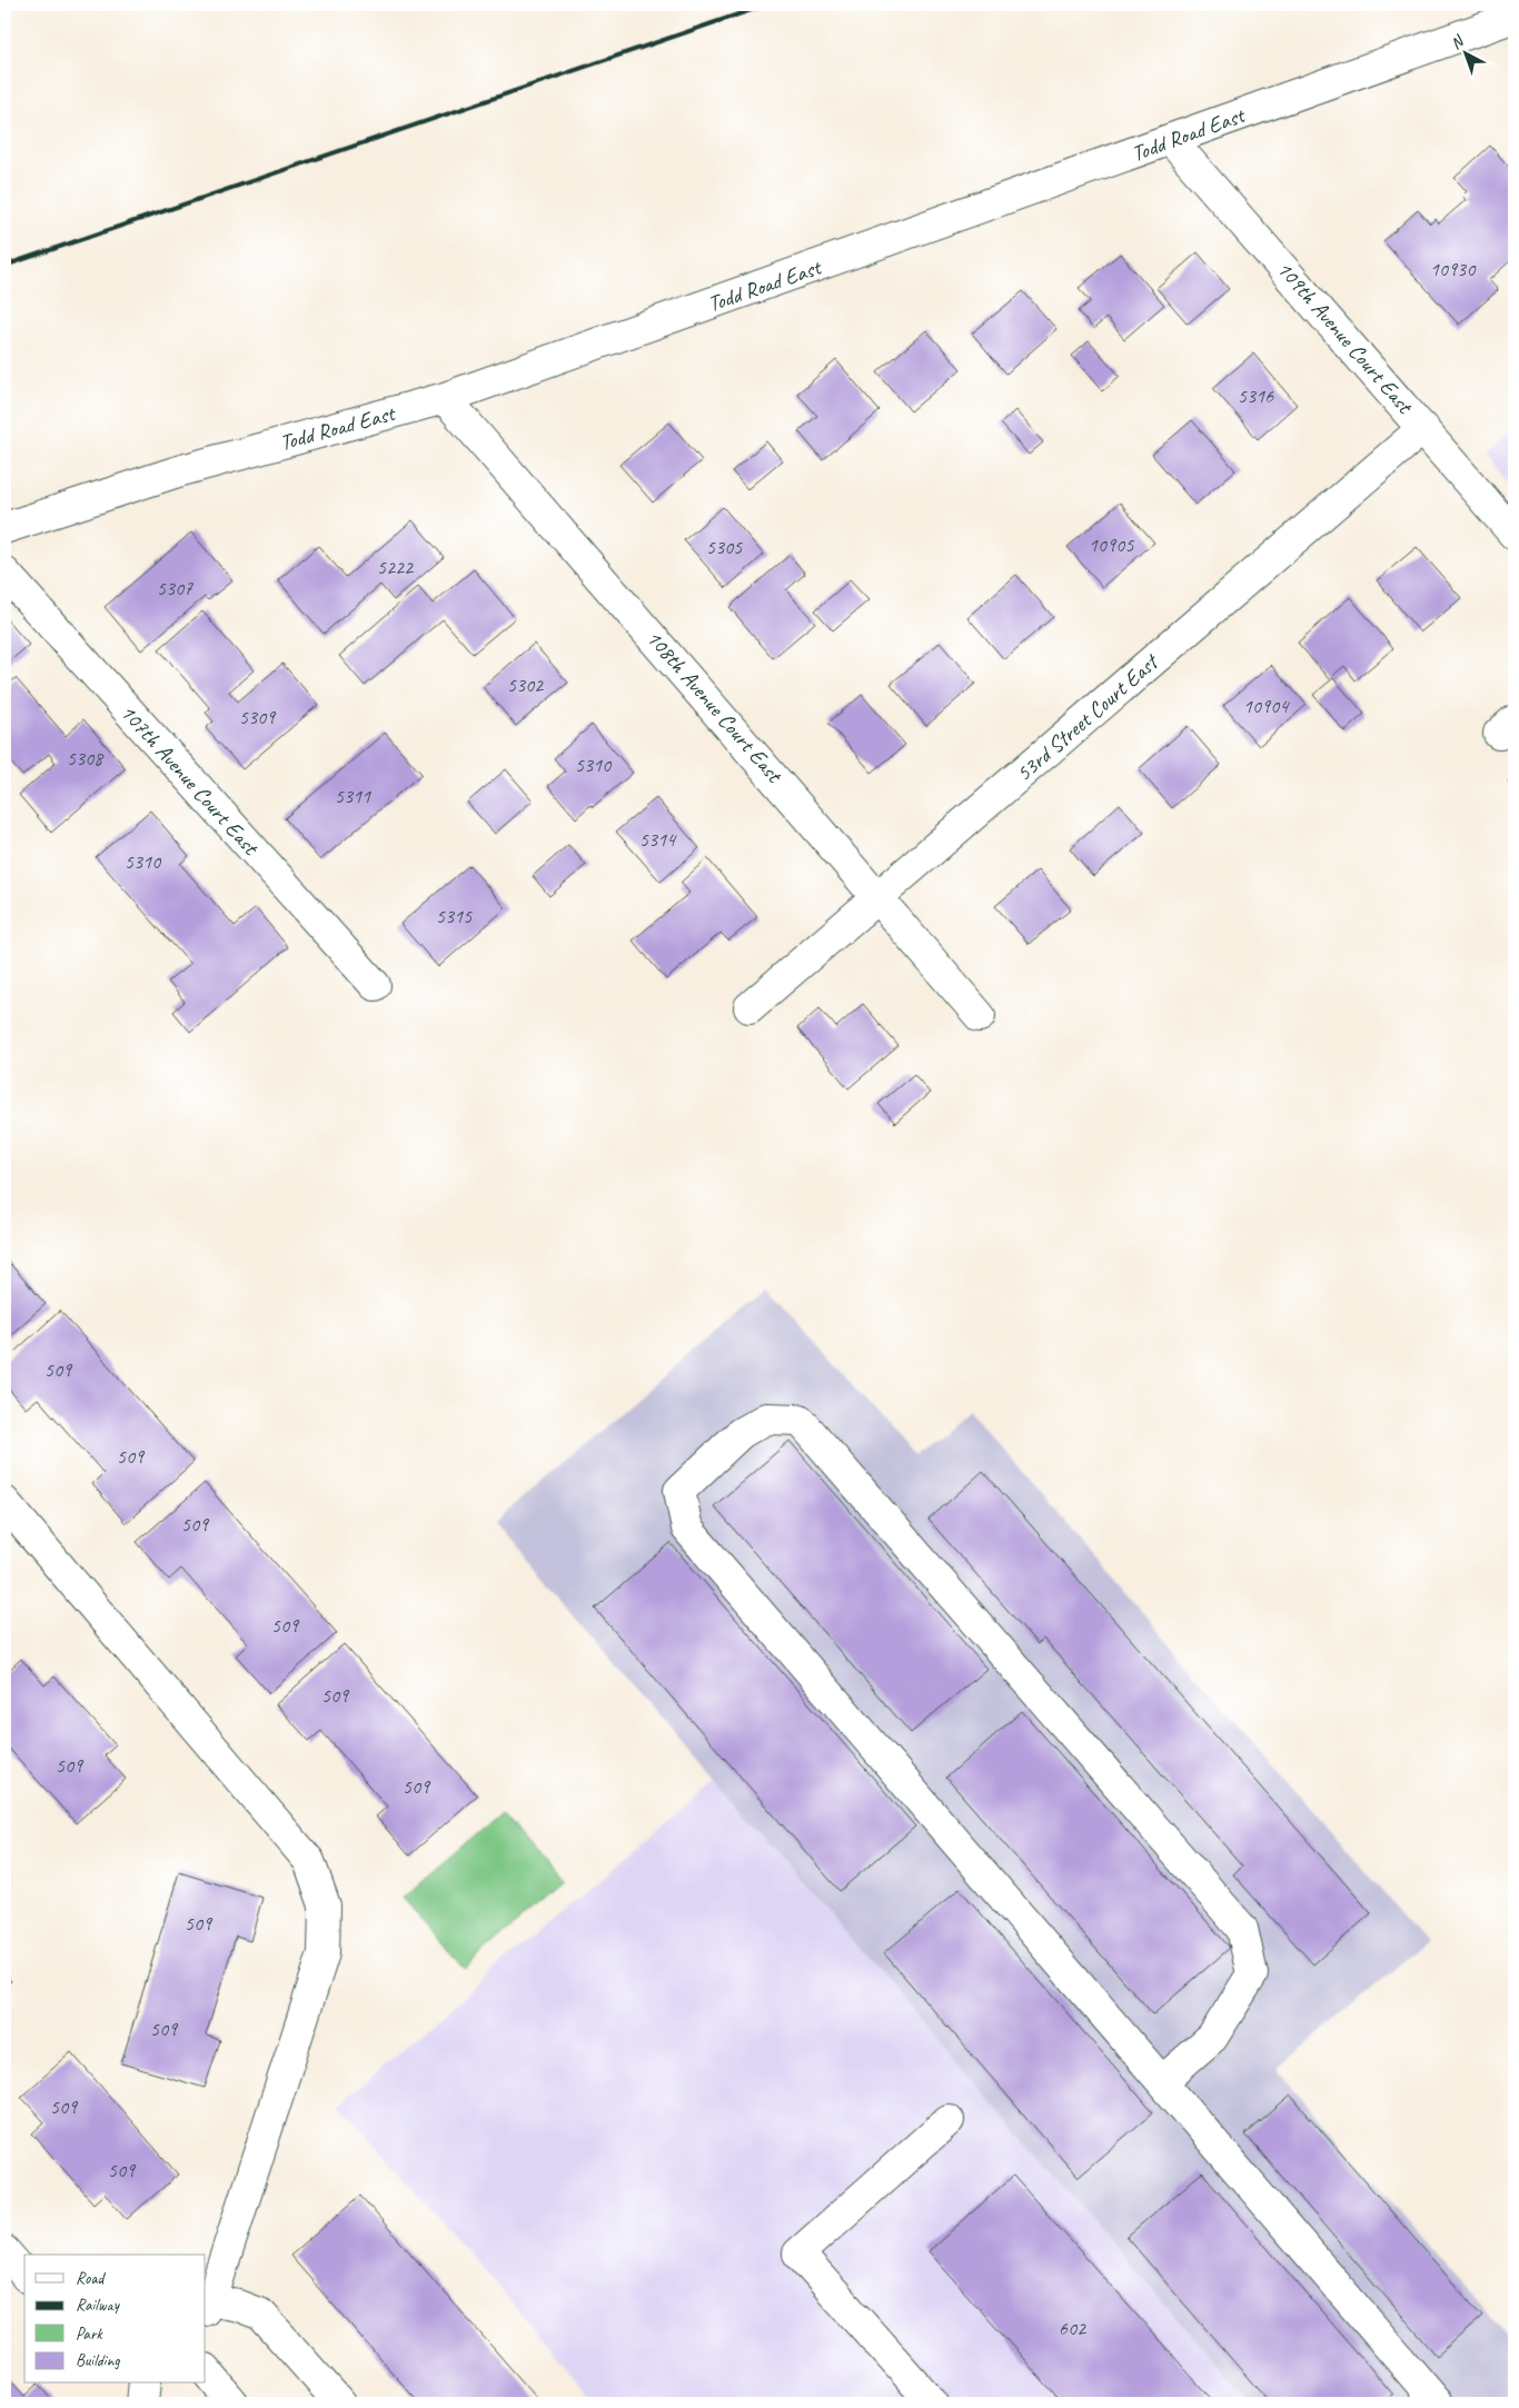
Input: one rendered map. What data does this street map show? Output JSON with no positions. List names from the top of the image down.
{
  "streets": {
    "street": [
      "Todd Road East",
      "109th Avenue Court East",
      "108th Avenue Court East",
      "53rd Street Court East",
      "107th Avenue Court East"
    ]
  },
  "crossings": [
    ["Todd Road East", "109th Avenue Court East"],
    ["Todd Road East", "108th Avenue Court East"],
    ["109th Avenue Court East", "53rd Street Court East"],
    ["108th Avenue Court East", "53rd Street Court East"]
  ],
  "house_numbers": [
    "10930",
    "5316",
    "10905",
    "5305",
    "5222",
    "5307",
    "5302",
    "10904",
    "5309",
    "5308",
    "5310",
    "5311",
    "5314",
    "5310",
    "5315",
    "509",
    "509",
    "509",
    "509",
    "509",
    "509",
    "509",
    "509",
    "509",
    "509",
    "509",
    "602"
  ],
  "legend": [
    "Road",
    "Railway",
    "Park",
    "Building"
  ],
  "north": "top left"
}
